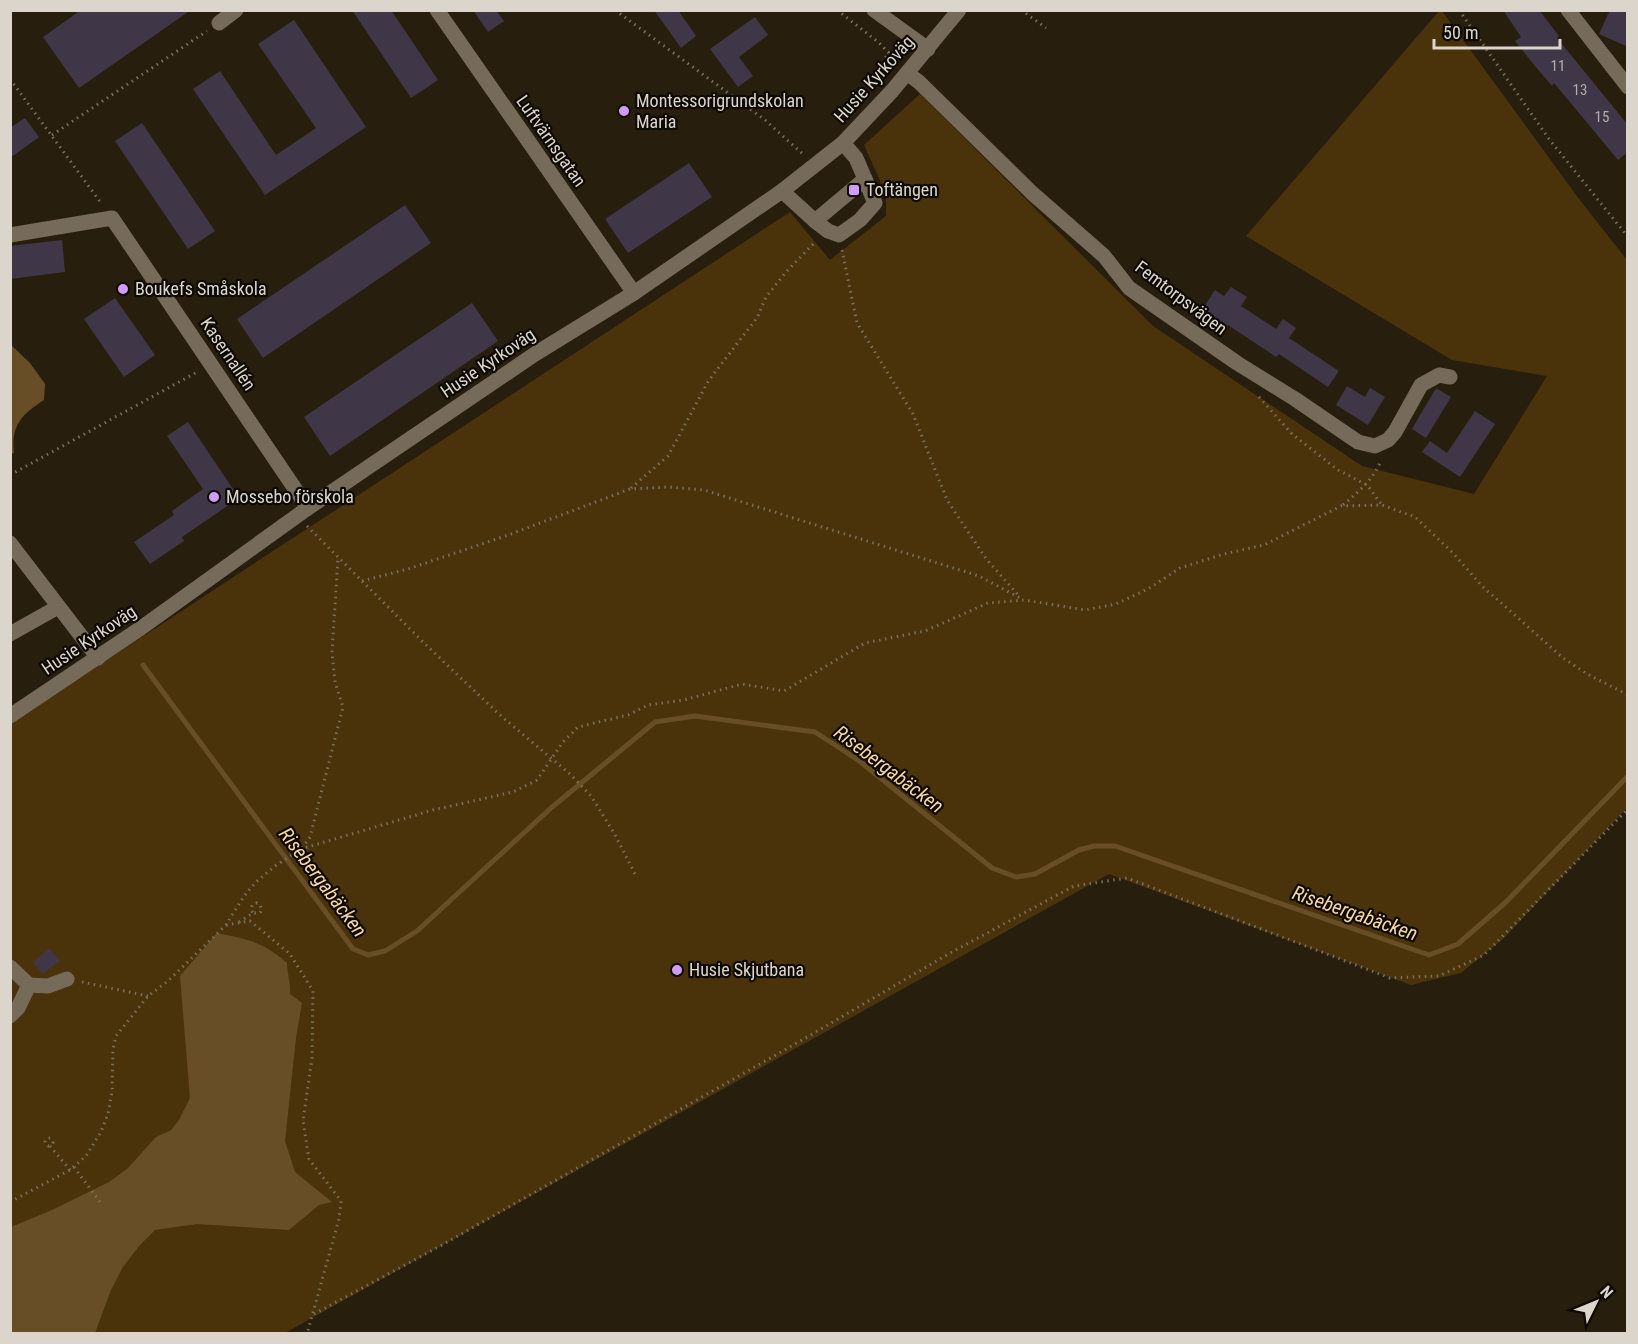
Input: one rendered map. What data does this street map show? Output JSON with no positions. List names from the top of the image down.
{
  "streets": {
    "street": [
      "Husie Kyrkoväg",
      "Luftvärnsgatan",
      "Femtorpsvägen",
      "Kasernallén"
    ]
  },
  "crossings": [
    ["Husie Kyrkoväg", "Luftvärnsgatan"],
    ["Husie Kyrkoväg", "Femtorpsvägen"],
    ["Husie Kyrkoväg", "Kasernallén"]
  ],
  "water": ["Risebergabäcken"],
  "places": {
    "other": [
      "Montessorigrundskolan Maria",
      "Boukefs Småskola",
      "Mossebo förskola",
      "Husie Skjutbana"
    ],
    "transit": ["Toftängen"]
  },
  "house_numbers": ["11", "13", "15"],
  "scale_bar": "50 m",
  "north": "top right"
}
